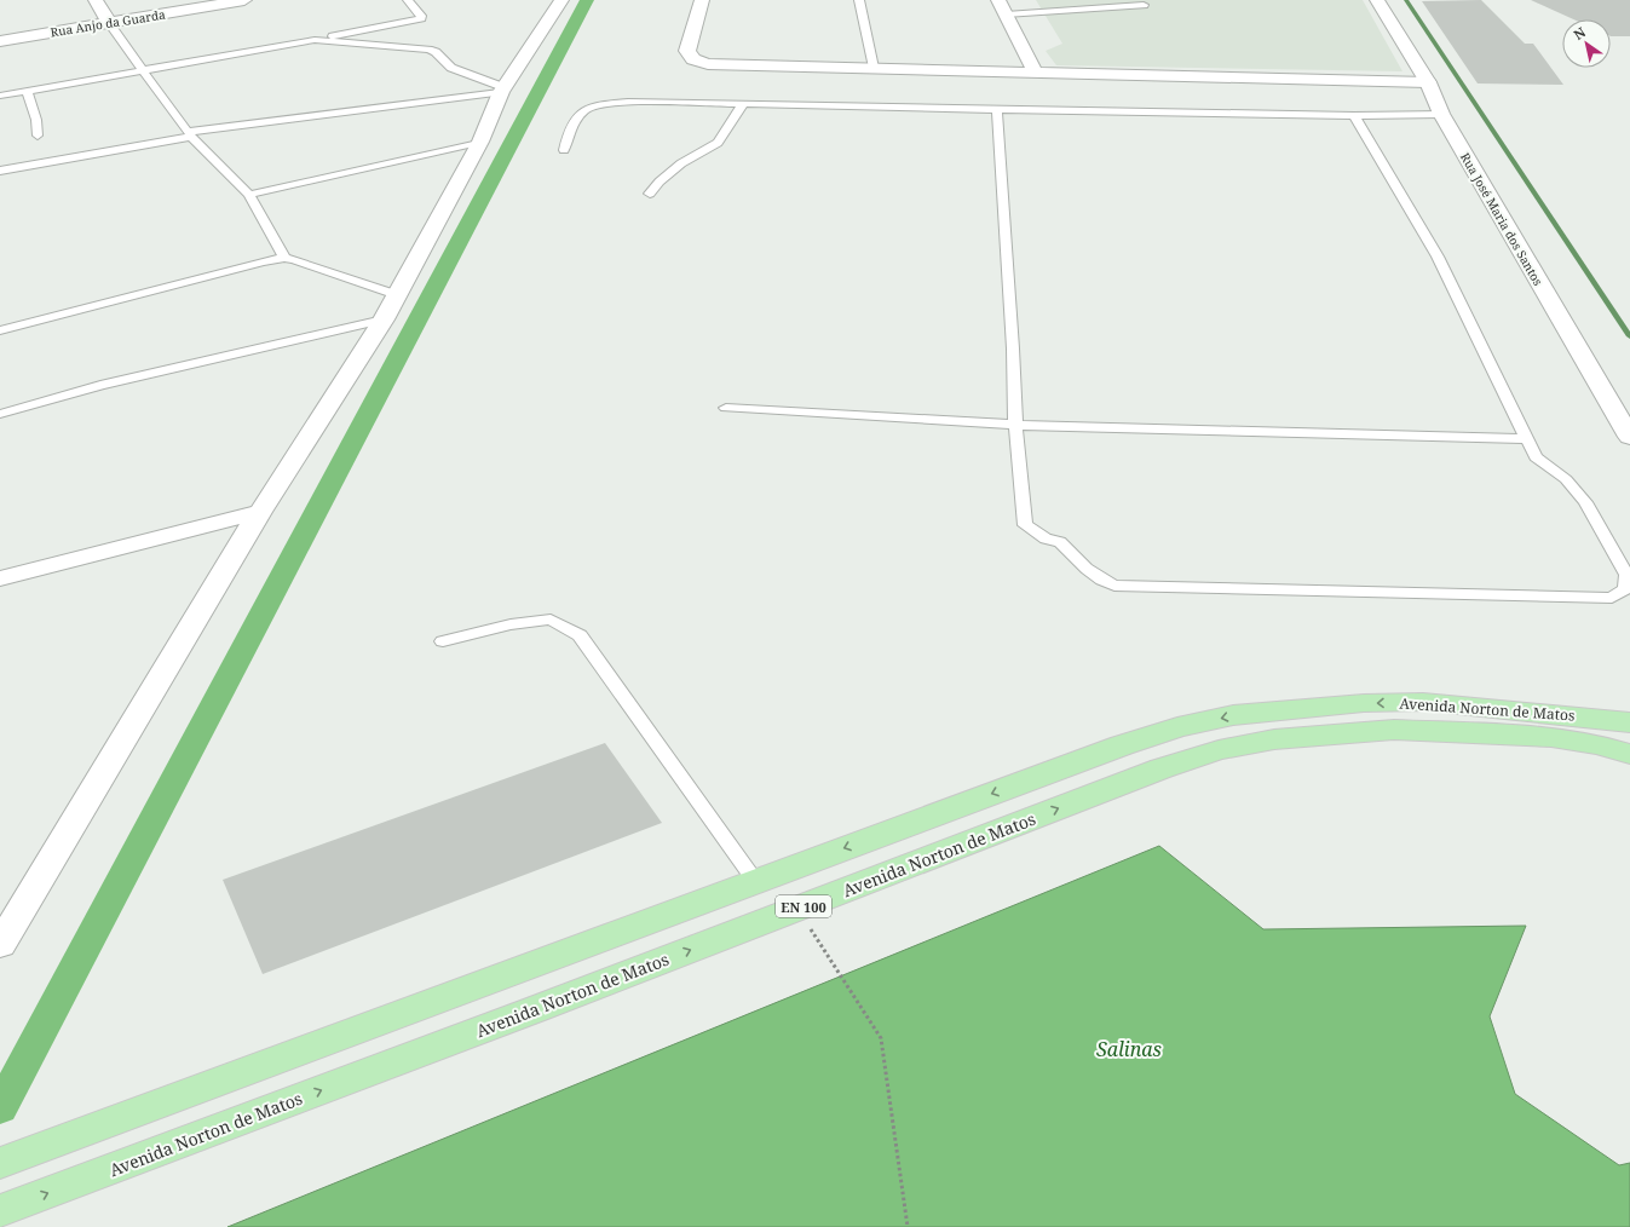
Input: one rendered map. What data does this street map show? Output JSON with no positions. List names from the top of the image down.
{
  "streets": {
    "main road": ["Avenida Norton de Matos", "EN 100"],
    "street": ["Rua Anjo da Guarda", "Rua José Maria dos Santos"]
  },
  "water": ["Salinas"],
  "north": "top left"
}
